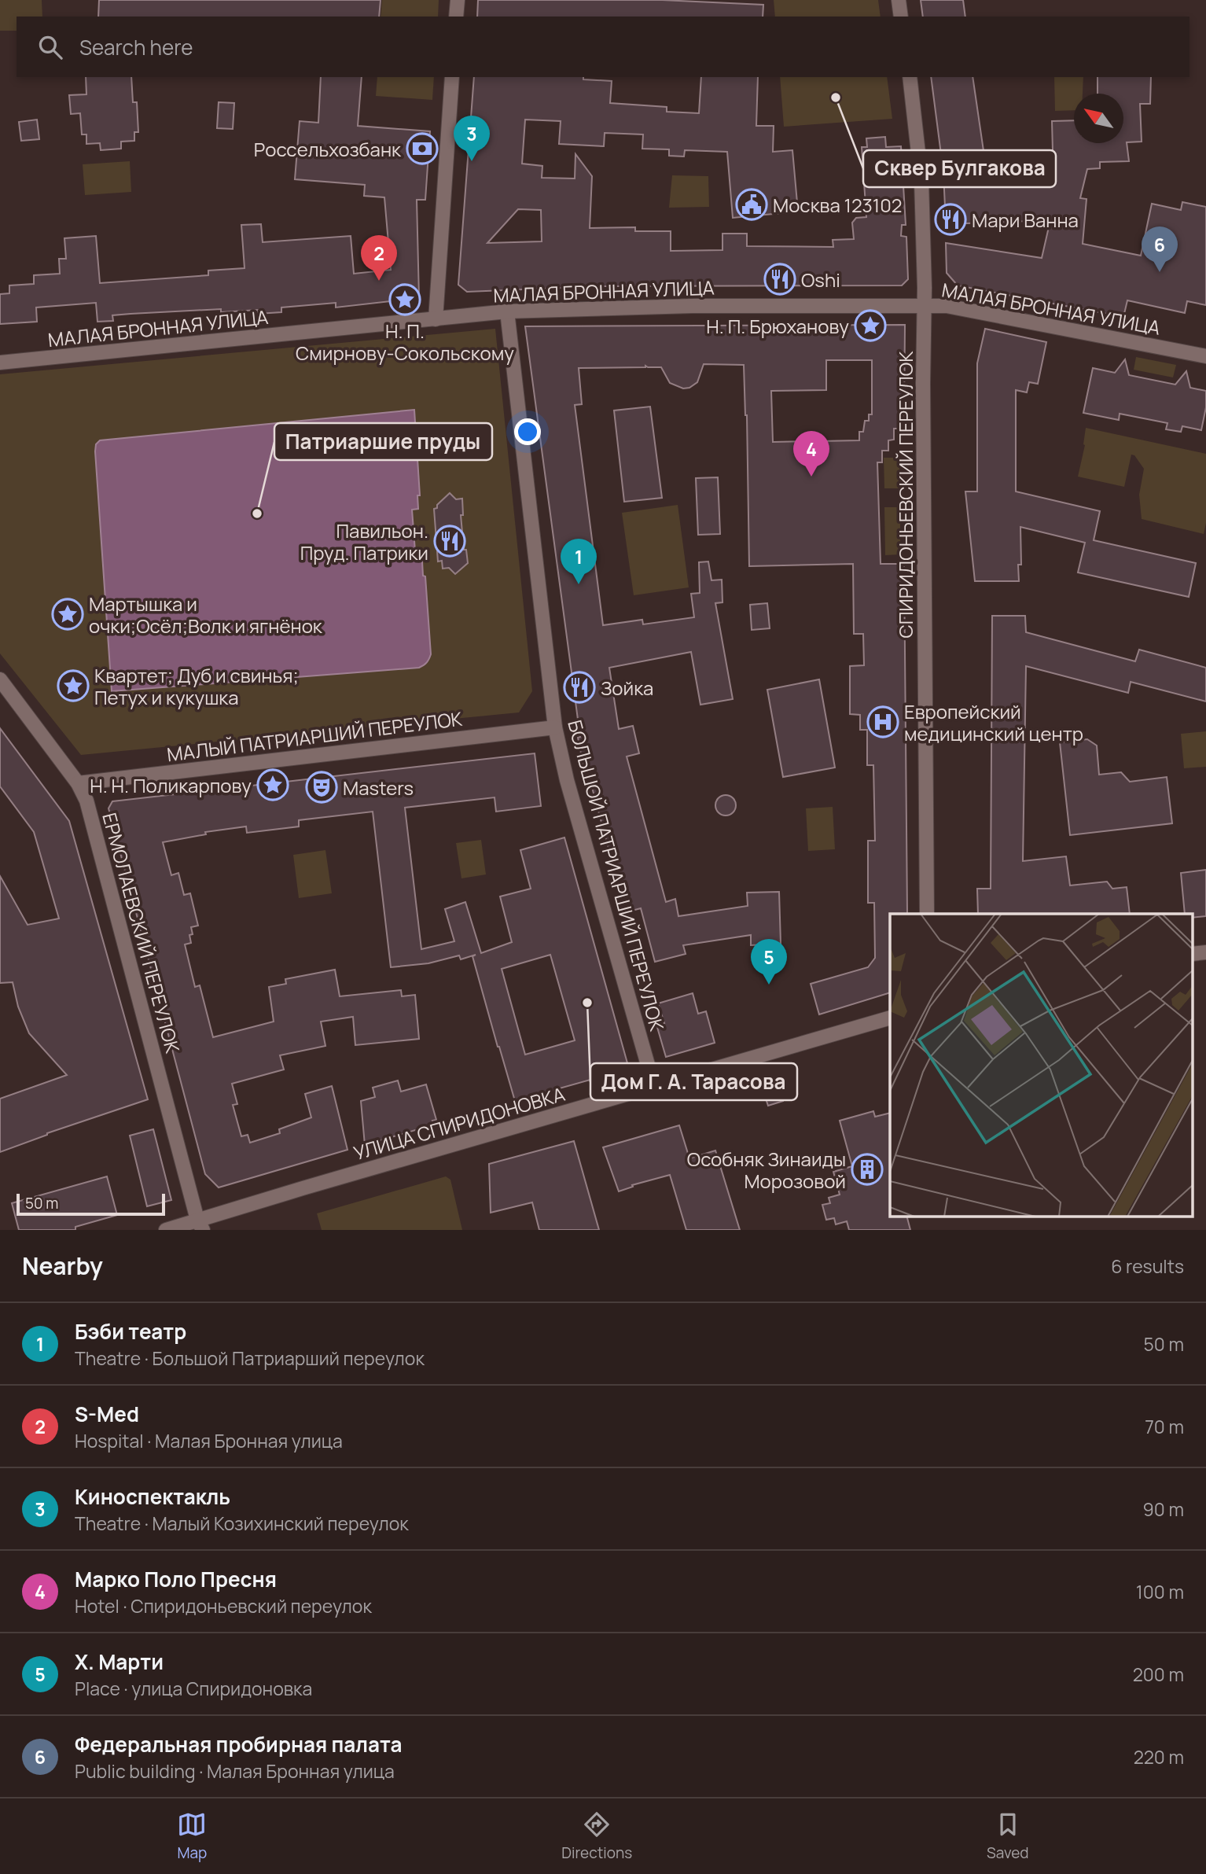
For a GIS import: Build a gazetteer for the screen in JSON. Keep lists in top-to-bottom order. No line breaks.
{"streets":{"street":["МАЛАЯ БРОННАЯ УЛИЦА","СПИРИДОНЬЕВСКИЙ ПЕРЕУЛОК","МАЛЫЙ ПАТРИАРШИЙ ПЕРЕУЛОК","БОЛЬШОЙ ПАТРИАРШИЙ ПЕРЕУЛОК","ЕРМОЛАЕВСКИЙ ПЕРЕУЛОК","УЛИЦА СПИРИДОНОВКА"]},"crossings":[["МАЛАЯ БРОННАЯ УЛИЦА","СПИРИДОНЬЕВСКИЙ ПЕРЕУЛОК"],["МАЛАЯ БРОННАЯ УЛИЦА","БОЛЬШОЙ ПАТРИАРШИЙ ПЕРЕУЛОК"],["МАЛЫЙ ПАТРИАРШИЙ ПЕРЕУЛОК","БОЛЬШОЙ ПАТРИАРШИЙ ПЕРЕУЛОК"],["МАЛЫЙ ПАТРИАРШИЙ ПЕРЕУЛОК","ЕРМОЛАЕВСКИЙ ПЕРЕУЛОК"],["БОЛЬШОЙ ПАТРИАРШИЙ ПЕРЕУЛОК","УЛИЦА СПИРИДОНОВКА"],["ЕРМОЛАЕВСКИЙ ПЕРЕУЛОК","УЛИЦА СПИРИДОНОВКА"]],"places":{"other":["Сквер Булгакова","Патриаршие пруды","Дом Г. А. Тарасова"],"bank":["Россельхозбанк"],"public building":["Москва 123102"],"restaurant":["Мари Ванна","Oshi","Павильон. Пруд. Патрики","Зойка"],"place":["Н. П. Смирнову-Сокольскому","Н. П. Брюханову","Мартышка и очки;Осёл;Волк и ягнёнок","Квартет; Дуб и свинья; Петух и кукушка","Н. Н. Поликарпову"],"hospital":["Европейский медицинский центр"],"theatre":["Masters"],"building":["Особняк Зинаиды Морозовой"]},"scale_bar":"50 m","north":"top left","page":{"search":"Search here","pins":["3","6","2","4","1","5"],"scale":"50 m","heading":["Nearby","6 results"],"list":[{"mark":"1","name":"Бэби театр","note":"Theatre · Большой Патриарший переулок","value":"50 m"},{"mark":"2","name":"S-Med","note":"Hospital · Малая Бронная улица","value":"70 m"},{"mark":"3","name":"Киноспектакль","note":"Theatre · Малый Козихинский переулок","value":"90 m"},{"mark":"4","name":"Марко Поло Пресня","note":"Hotel · Спиридоньевский переулок","value":"100 m"},{"mark":"5","name":"Х. Марти","note":"Place · улица Спиридоновка","value":"200 m"},{"mark":"6","name":"Федеральная пробирная палата","note":"Public building · Малая Бронная улица","value":"220 m"}],"nav":["Map","Directions","Saved"]}}
